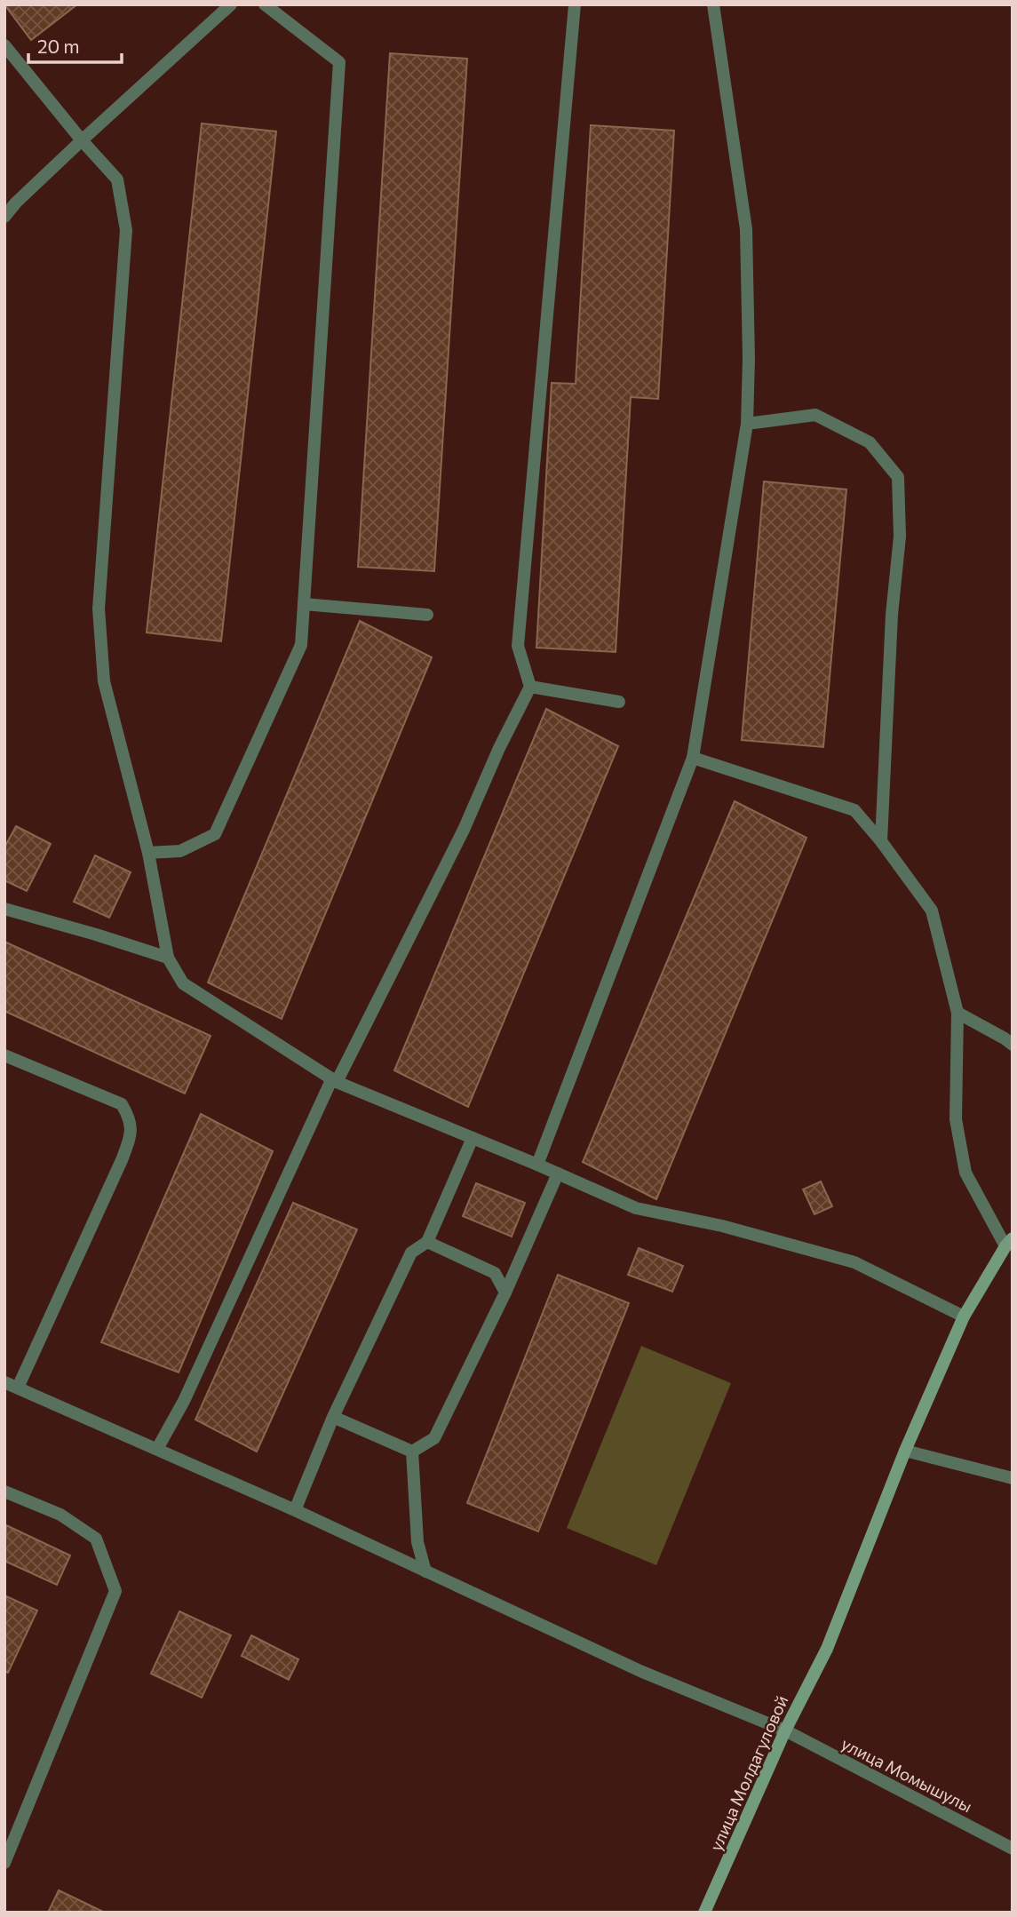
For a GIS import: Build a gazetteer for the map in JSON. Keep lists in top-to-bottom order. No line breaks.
{"streets":{"street":["улица Молдагуловой","улица Момышулы"]},"crossings":[["улица Молдагуловой","улица Момышулы"]],"scale_bar":"20 m"}
